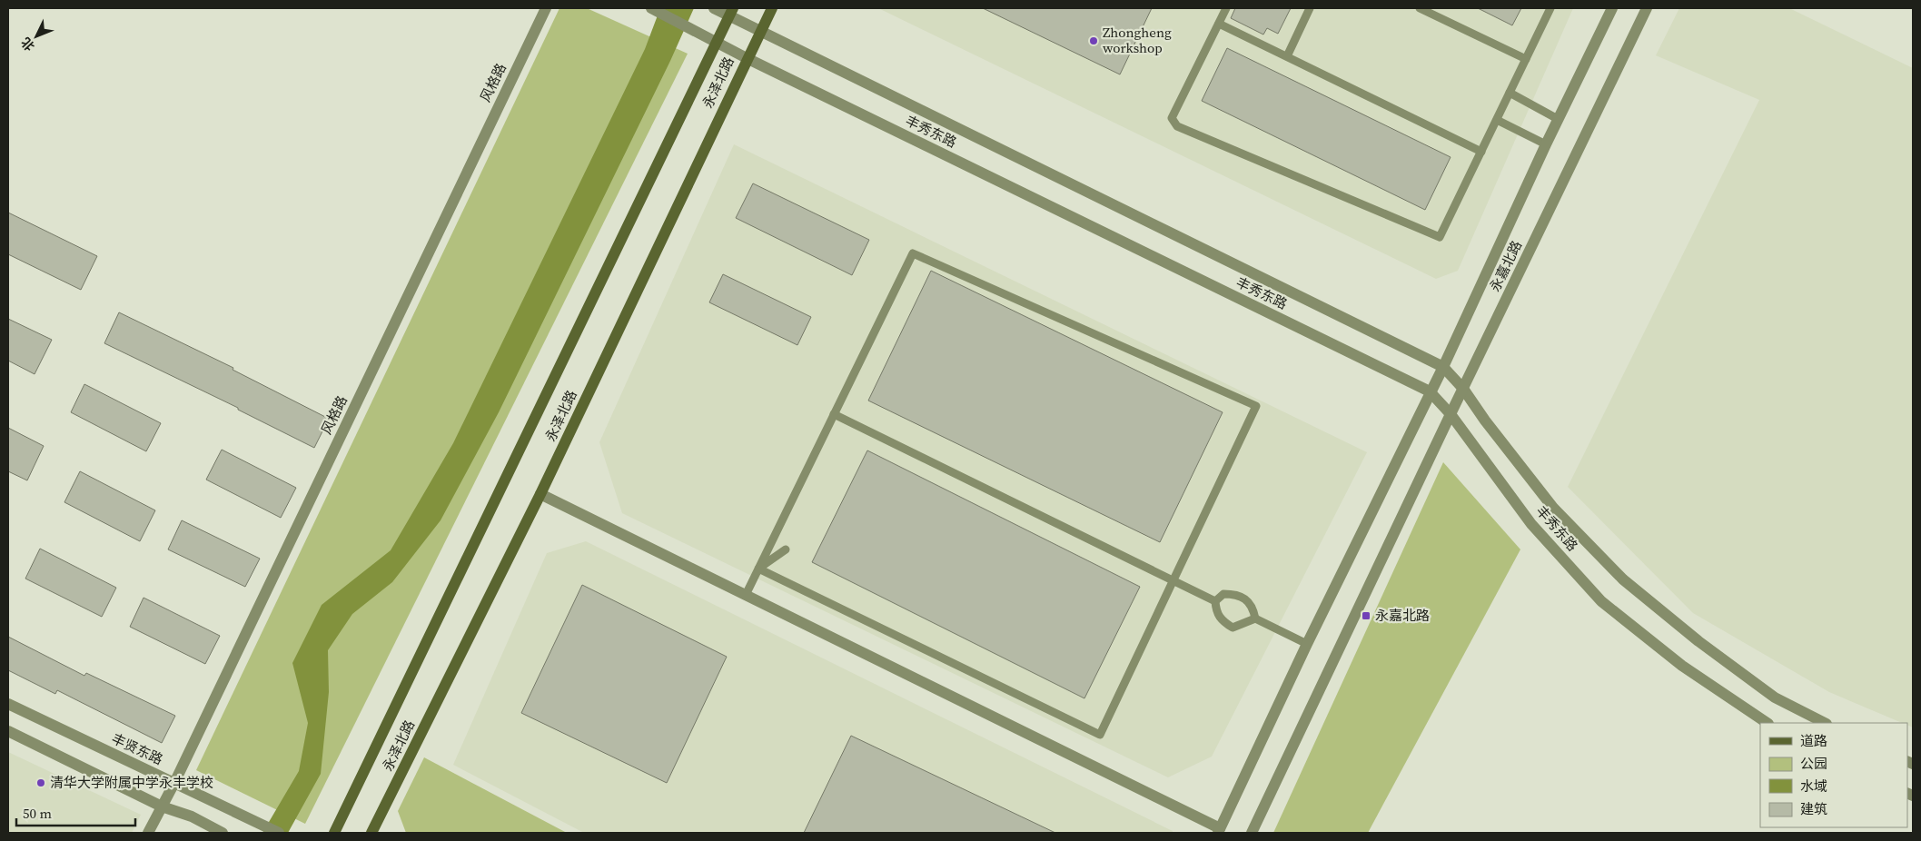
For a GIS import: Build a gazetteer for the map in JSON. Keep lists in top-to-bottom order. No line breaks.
{"streets":{"main road":["永泽北路"],"street":["风格路","丰秀东路","永嘉北路","丰贤东路"]},"crossings":[["风格路","丰贤东路"],["永泽北路","丰秀东路"],["丰秀东路","永嘉北路"]],"places":{"other":["Zhongheng workshop","清华大学附属中学永丰学校"],"transit":["永嘉北路"]},"legend":["道路","公园","水域","建筑"],"scale_bar":"50 m","north":"bottom left"}
